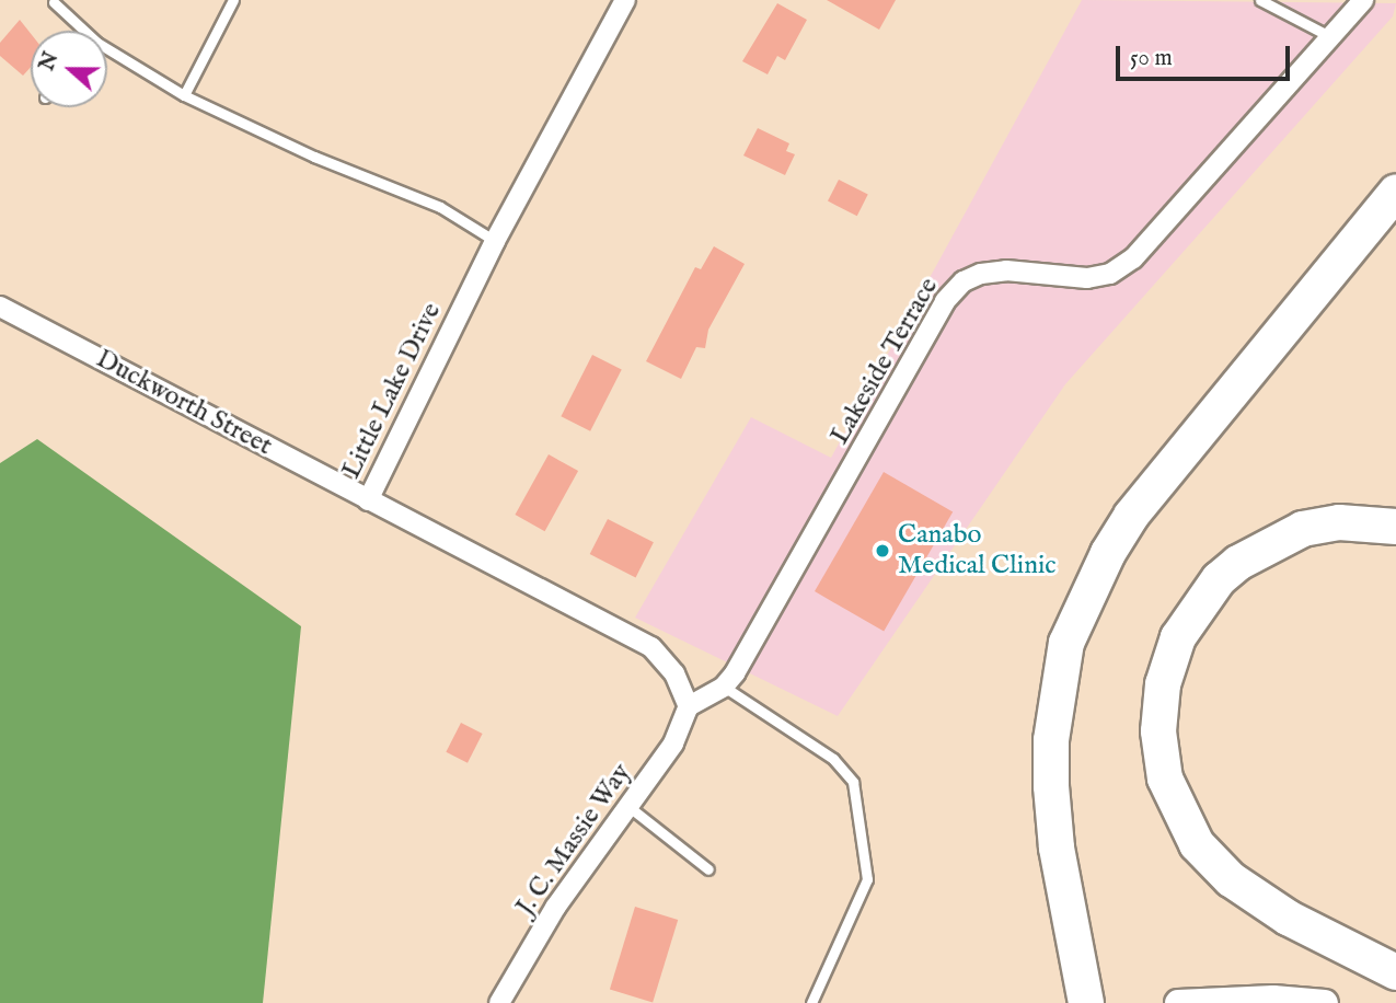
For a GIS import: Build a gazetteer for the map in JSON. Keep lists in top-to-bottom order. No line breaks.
{"streets":{"street":["Lakeside Terrace","Little Lake Drive","Duckworth Street","J. C. Massie Way"]},"crossings":[["Lakeside Terrace","Little Lake Drive"],["Lakeside Terrace","J. C. Massie Way"],["Little Lake Drive","Duckworth Street"],["Little Lake Drive","J. C. Massie Way"]],"places":["Canabo Medical Clinic"],"scale_bar":"50 m","north":"left"}
